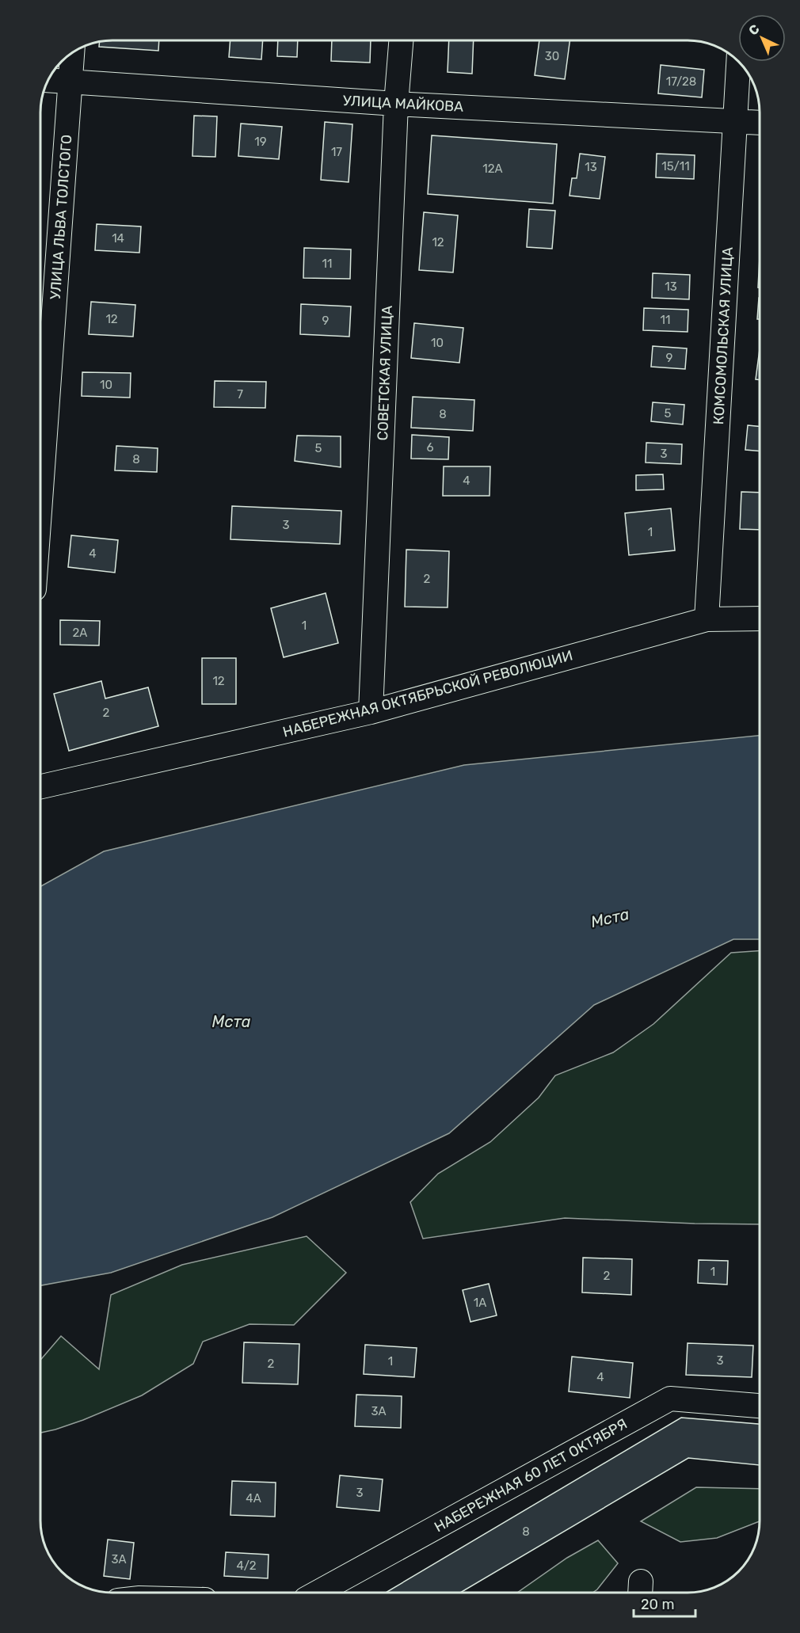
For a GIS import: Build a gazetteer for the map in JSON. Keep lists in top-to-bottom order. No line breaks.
{"streets":{"street":["УЛИЦА МАЙКОВА","УЛИЦА ЛЬВА ТОЛСТОГО","КОМСОМОЛЬСКАЯ УЛИЦА","СОВЕТСКАЯ УЛИЦА","НАБЕРЕЖНАЯ ОКТЯБРЬСКОЙ РЕВОЛЮЦИИ","НАБЕРЕЖНАЯ 60 ЛЕТ ОКТЯБРЯ"]},"crossings":[["УЛИЦА МАЙКОВА","УЛИЦА ЛЬВА ТОЛСТОГО"],["УЛИЦА МАЙКОВА","КОМСОМОЛЬСКАЯ УЛИЦА"],["УЛИЦА МАЙКОВА","СОВЕТСКАЯ УЛИЦА"],["КОМСОМОЛЬСКАЯ УЛИЦА","НАБЕРЕЖНАЯ ОКТЯБРЬСКОЙ РЕВОЛЮЦИИ"],["СОВЕТСКАЯ УЛИЦА","НАБЕРЕЖНАЯ ОКТЯБРЬСКОЙ РЕВОЛЮЦИИ"]],"water":["Мста"],"house_numbers":["30","17/28","19","17","15/11","13","12А","14","12","11","13","12","11","9","10","9","10","7","5","8","6","5","3","8","4","3","1","4","2","1","2А","12","2","1","2","1А","3","1","2","4","3А","3","4А","8","3А","4/2"],"scale_bar":"20 m","north":"top left"}
